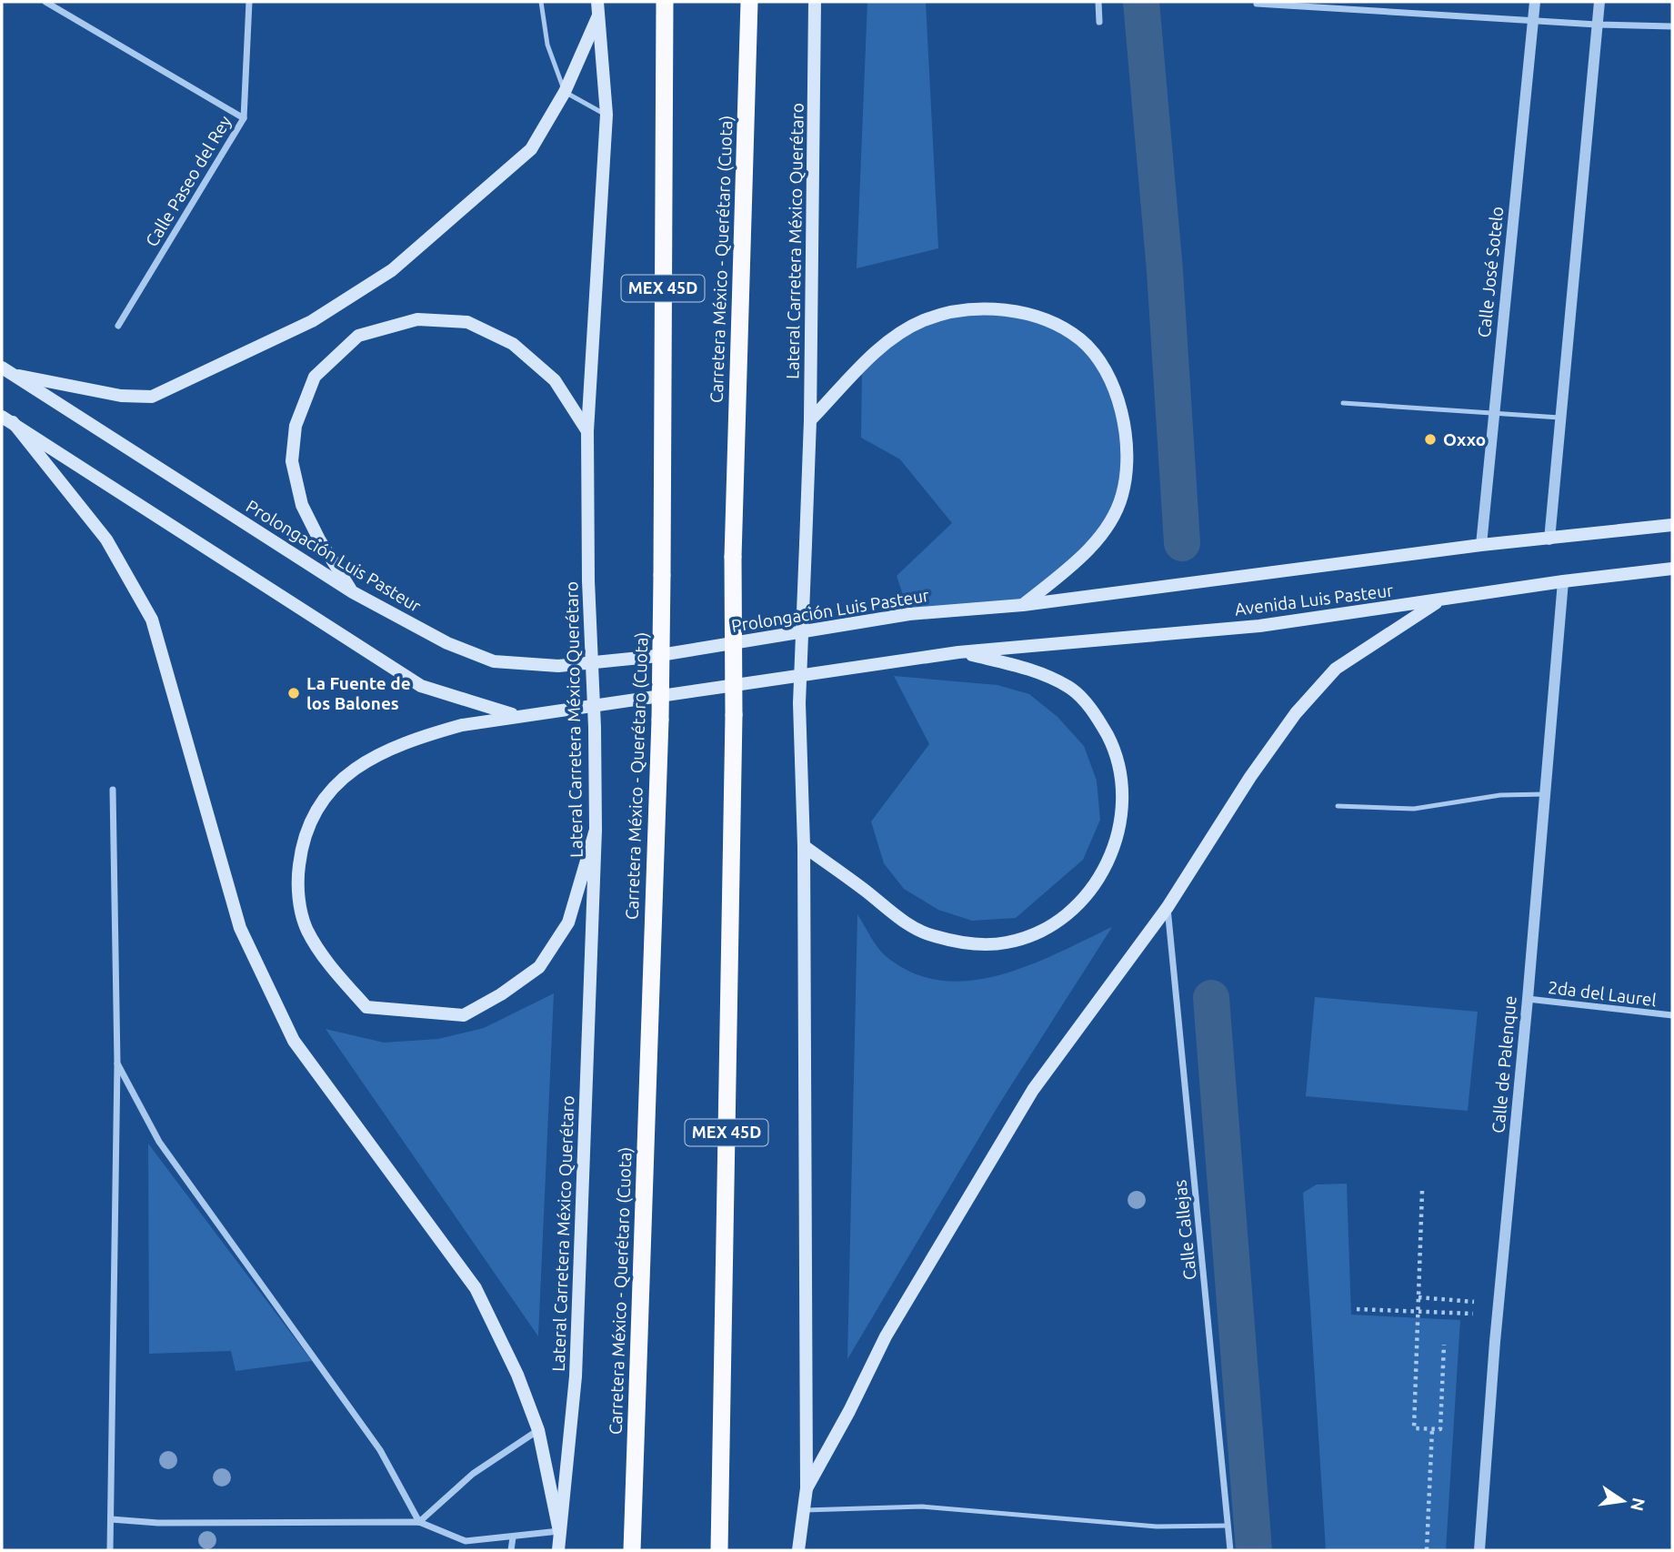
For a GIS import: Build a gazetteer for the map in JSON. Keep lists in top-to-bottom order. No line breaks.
{"streets":{"highway":["Carretera México - Querétaro (Cuota)","MEX 45D"],"main road":["Lateral Carretera México Querétaro","Prolongación Luis Pasteur","Avenida Luis Pasteur"],"street":["Calle Paseo del Rey","Calle José Sotelo","2da del Laurel","Calle de Palenque","Calle Callejas"]},"crossings":[["Calle José Sotelo","Avenida Luis Pasteur"],["Prolongación Luis Pasteur","Avenida Luis Pasteur"],["Avenida Luis Pasteur","Calle de Palenque"],["2da del Laurel","Calle de Palenque"]],"places":["Oxxo","La Fuente de los Balones"],"north":"right"}
